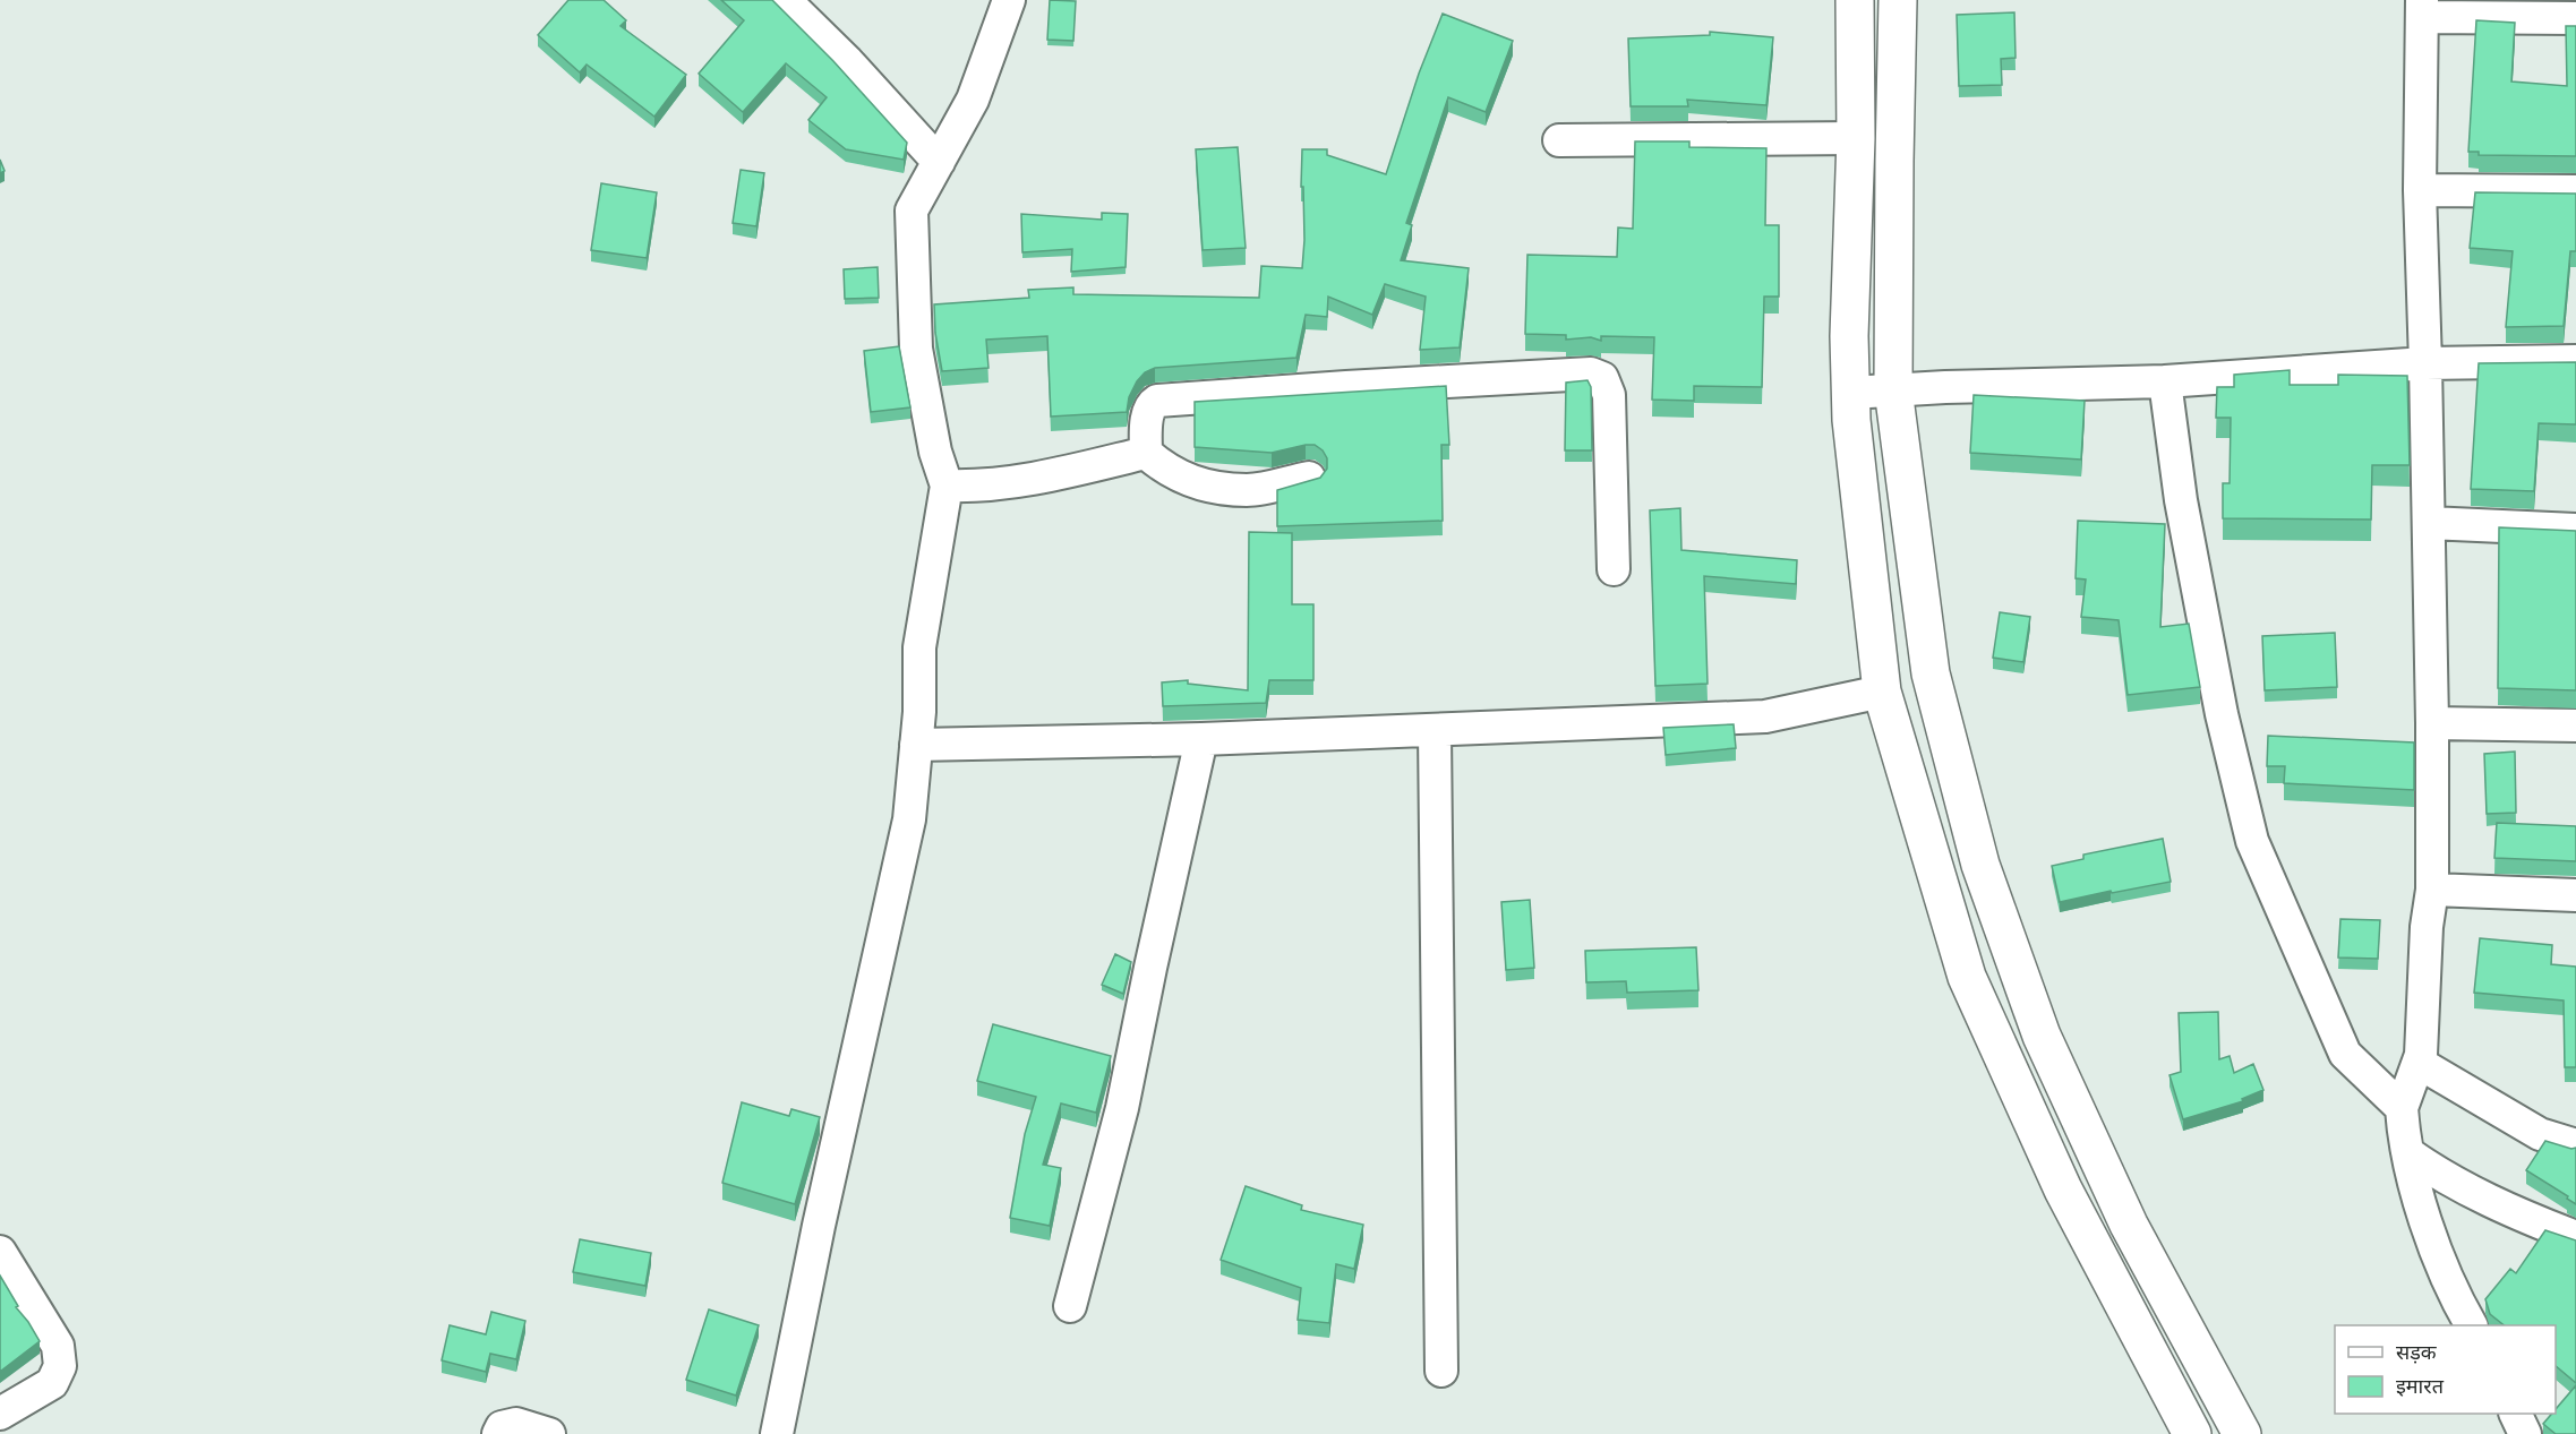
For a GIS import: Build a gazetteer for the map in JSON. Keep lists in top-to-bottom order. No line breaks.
{"legend":["सड़क","इमारत"]}
